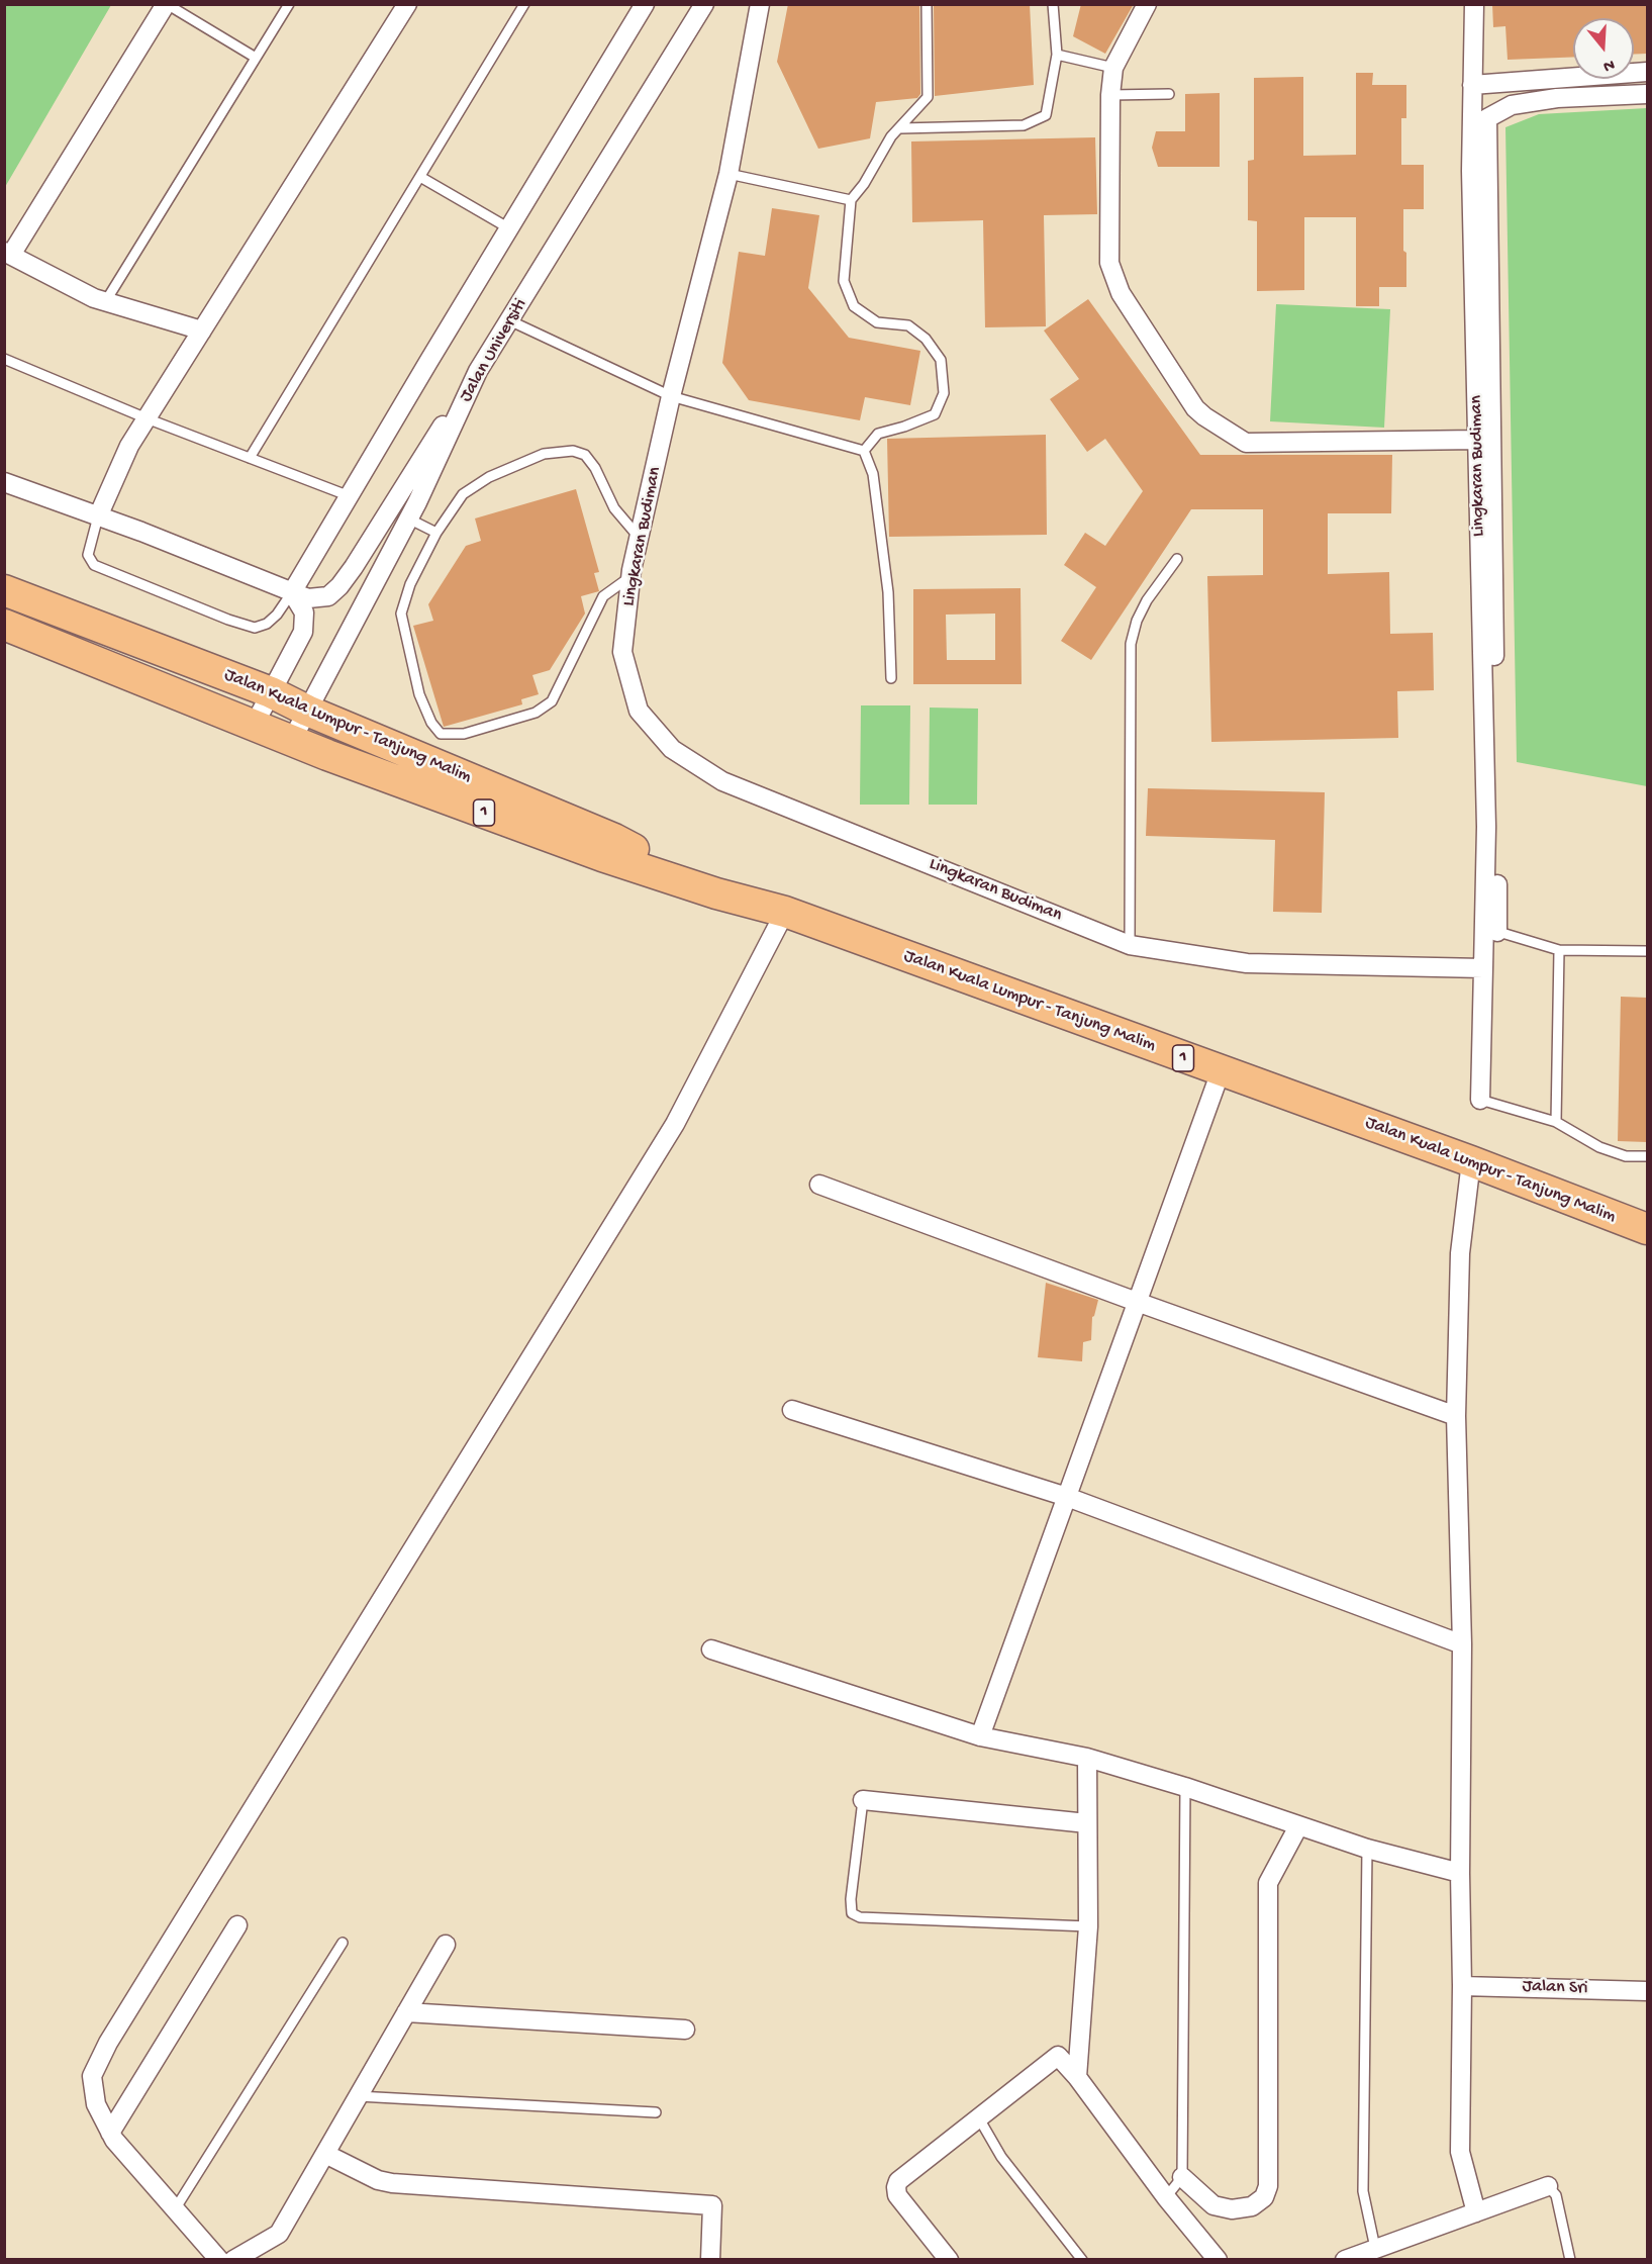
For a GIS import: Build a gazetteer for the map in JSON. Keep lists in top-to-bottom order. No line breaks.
{"streets":{"main road":["Jalan Kuala Lumpur - Tanjung Malim","1"],"street":["Jalan Universiti","Lingkaran Budiman","Jalan Sri"]},"crossings":[["Jalan Universiti","Jalan Kuala Lumpur - Tanjung Malim"]],"north":"bottom"}
